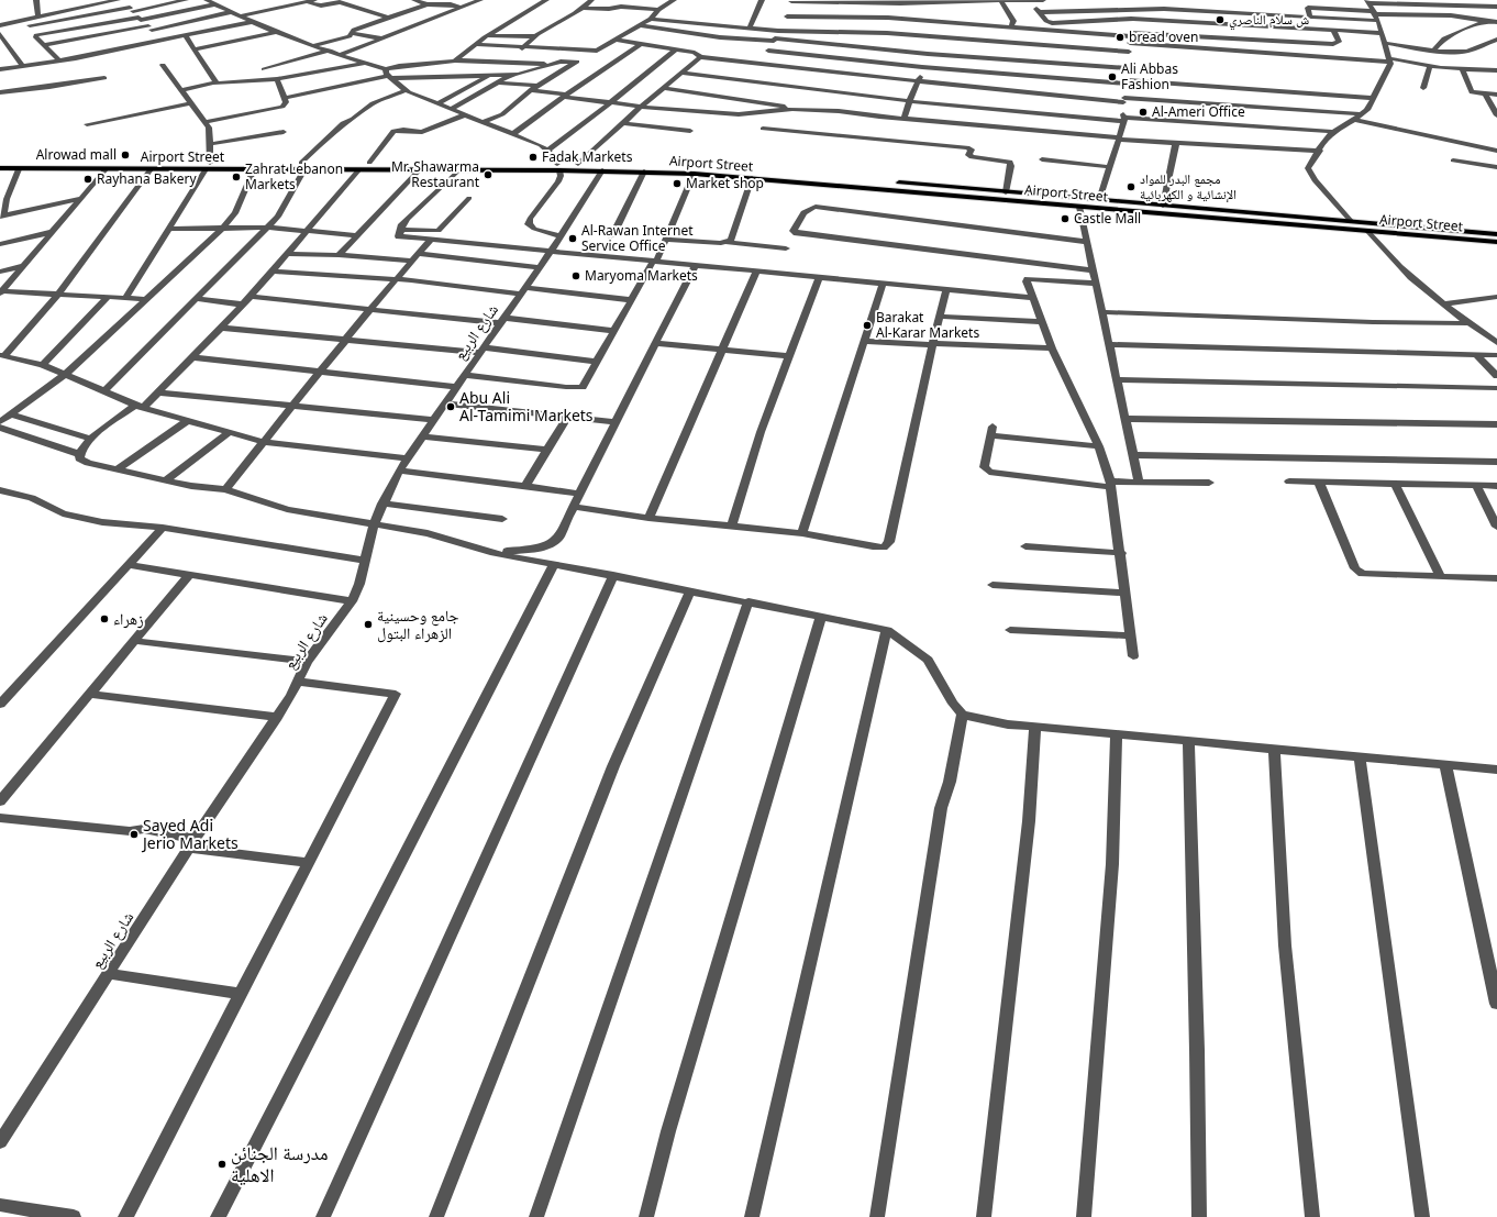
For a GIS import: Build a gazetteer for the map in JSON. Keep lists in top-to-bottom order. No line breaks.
{"streets":{"main road":["Airport Street"],"street":["شارع الربيع"]},"crossings":[["Airport Street","شارع الربيع"]],"places":["ش سلام الناصري","bread oven","Ali Abbas Fashion","Al-Ameri Office","Alrowad mall","Fadak Markets","Mr. Shawarma Restaurant","Zahrat Lebanon Markets","Rayhana Bakery","Market shop","مجمع البدر للمواد الإنشائية و الكهربائية","Castle Mall","Al-Rawan Internet Service Office","Maryoma Markets","Barakat Al-Karar Markets","Abu Ali Al-Tamimi Markets","زهراء","جامع وحسينية الزهراء البتول","Sayed Adi Jerio Markets","مدرسة الجنائن الاهلية"]}
